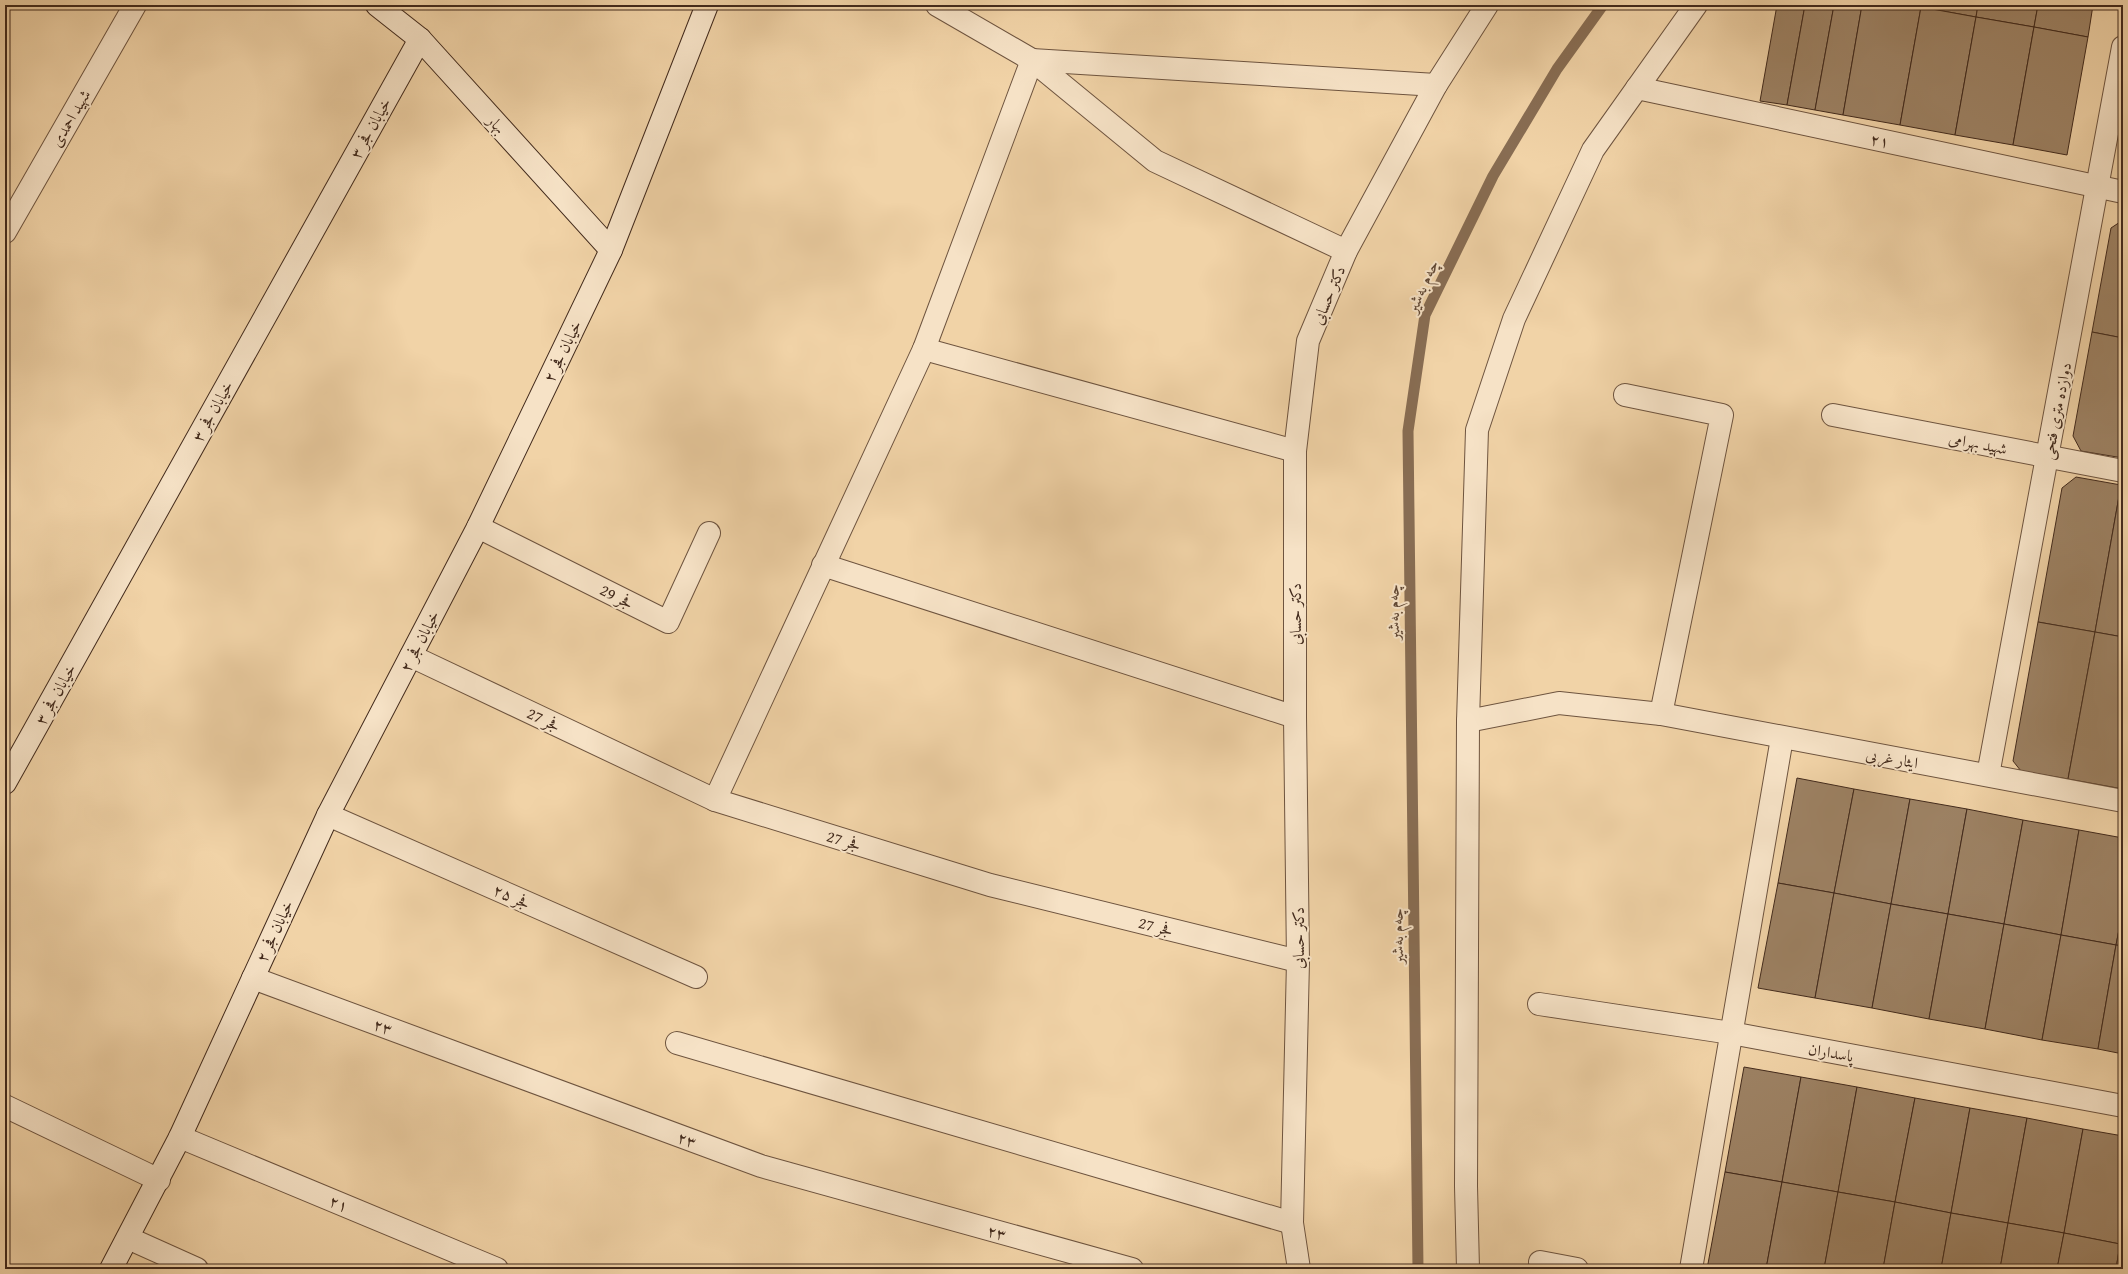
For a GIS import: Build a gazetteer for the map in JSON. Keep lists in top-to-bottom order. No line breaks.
{"streets":{"street":["شهید احمدی","بهار","خیابان فجر ۳","۲۱","دکتر حسابی","خیابان فجر ۲","دوازده متری فتحی","شهید بهرامی","فجر 29","فجر 27","ایثار غربی","فجر ۲۵","۲۳","پاسداران"]},"crossings":[["بهار","خیابان فجر ۳"],["بهار","خیابان فجر ۲"],["۲۱","خیابان فجر ۲"],["۲۱","دوازده متری فتحی"],["دکتر حسابی","فجر 27"],["خیابان فجر ۲","فجر 29"],["خیابان فجر ۲","فجر 27"],["خیابان فجر ۲","فجر ۲۵"],["خیابان فجر ۲","۲۳"],["دوازده متری فتحی","شهید بهرامی"],["دوازده متری فتحی","ایثار غربی"]],"water":["چەم بەشیر"]}
